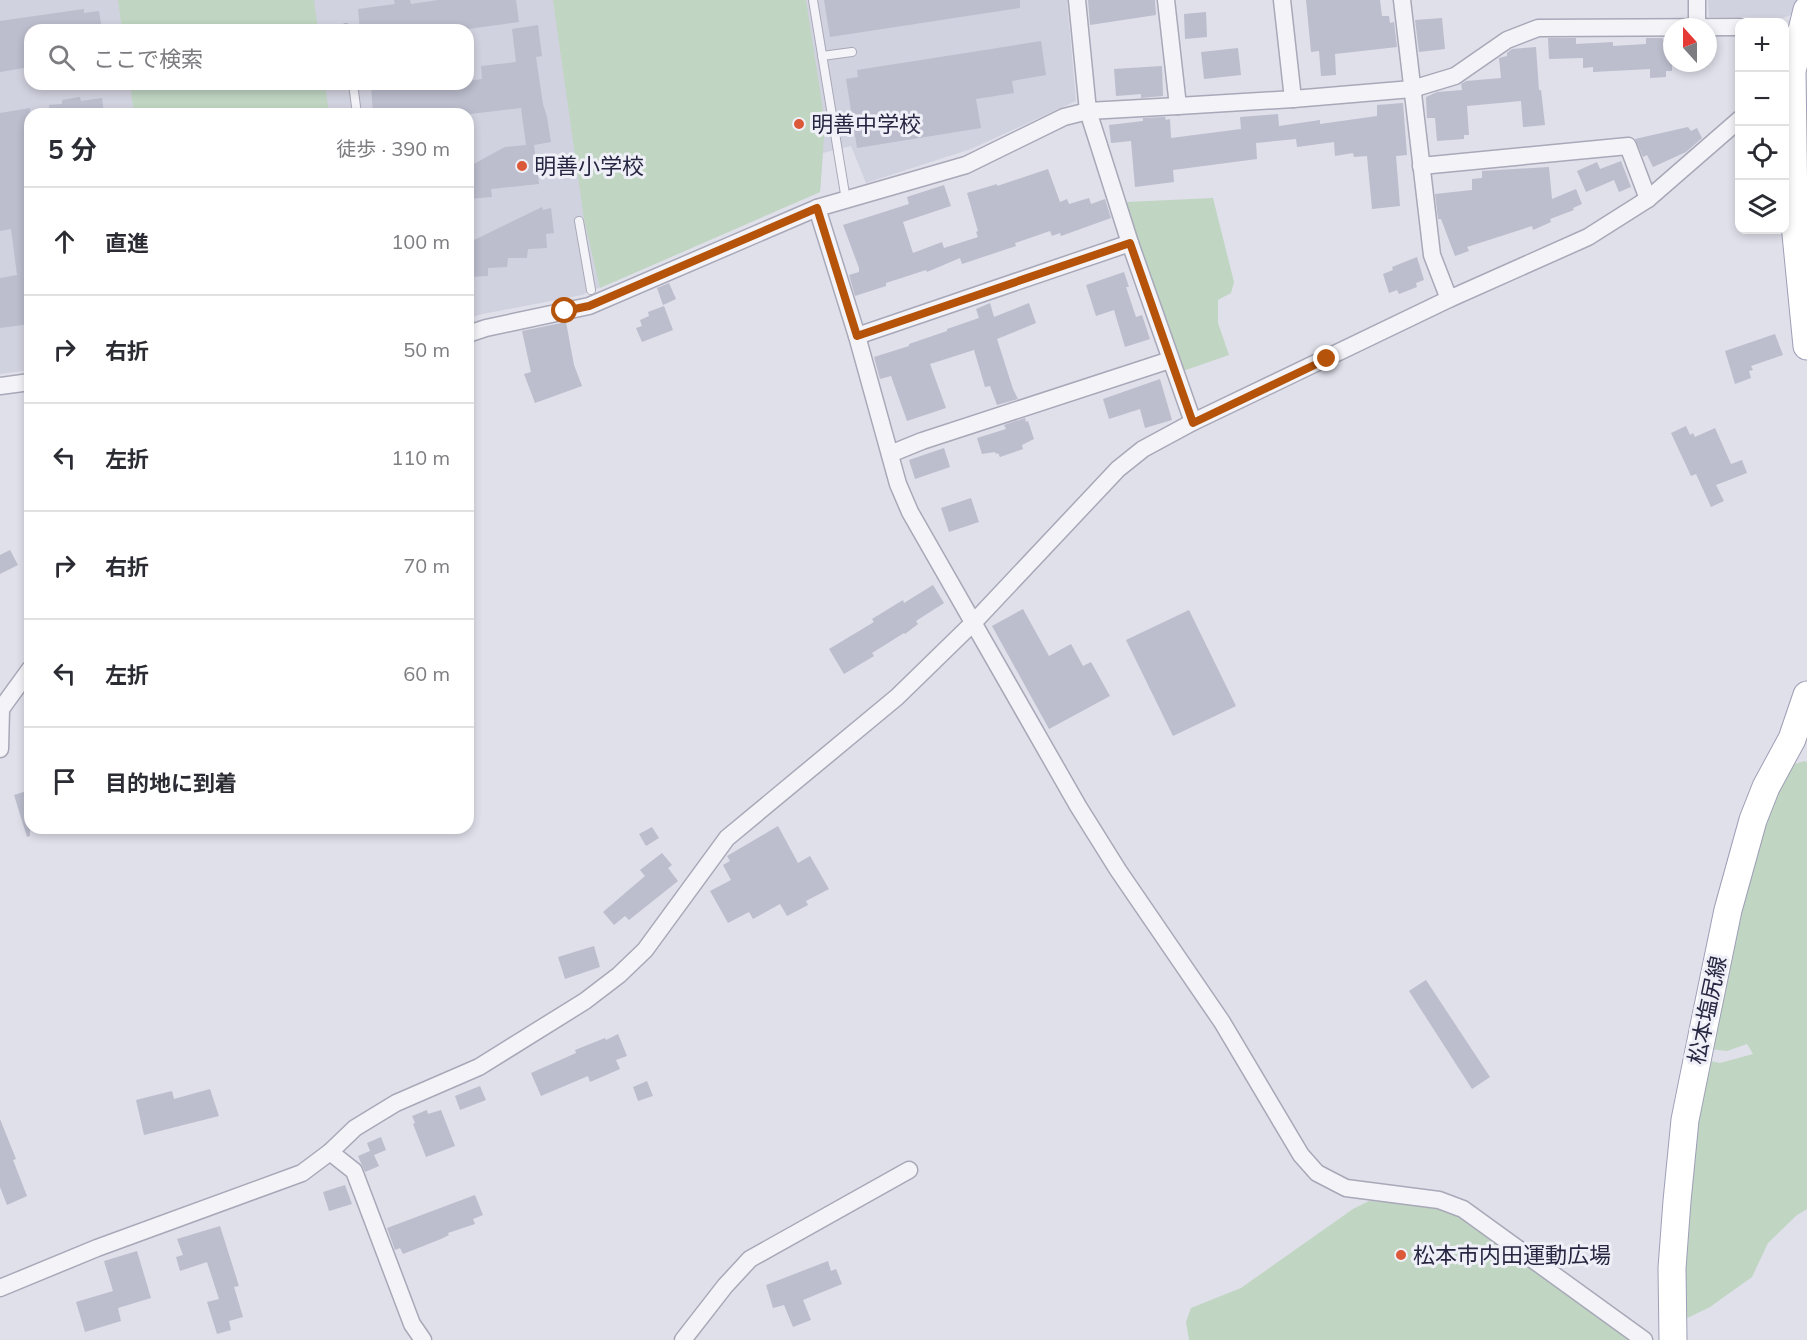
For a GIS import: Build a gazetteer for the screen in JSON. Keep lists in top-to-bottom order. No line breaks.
{"streets":{"main road":["松本塩尻線"]},"places":["明善中学校","明善小学校","松本市内田運動広場"],"north":"top","page":{"map_buttons":["+","−"],"search":"ここで検索","heading":["5 分","徒歩 · 390 m"],"list":[["直進","100 m"],["右折","50 m"],["左折","110 m"],["右折","70 m"],["左折","60 m"],"目的地に到着"]}}
